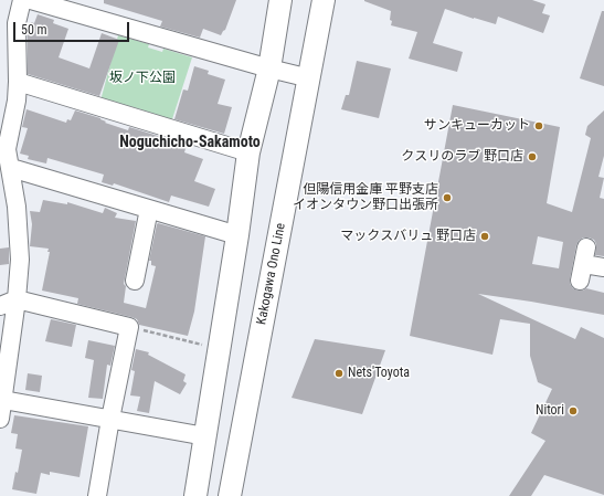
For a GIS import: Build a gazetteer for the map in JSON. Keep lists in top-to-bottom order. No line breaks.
{"streets":{"main road":["Kakogawa Ono Line"]},"districts":["Noguchicho-Sakamoto"],"parks":["坂ノ下公園"],"places":["サンキューカット","クスリのラブ 野口店","但陽信用金庫 平野支店 イオンタウン野口出張所","マックスバリュ 野口店","Nets'Toyota","Nitori"],"scale_bar":"50 m"}
